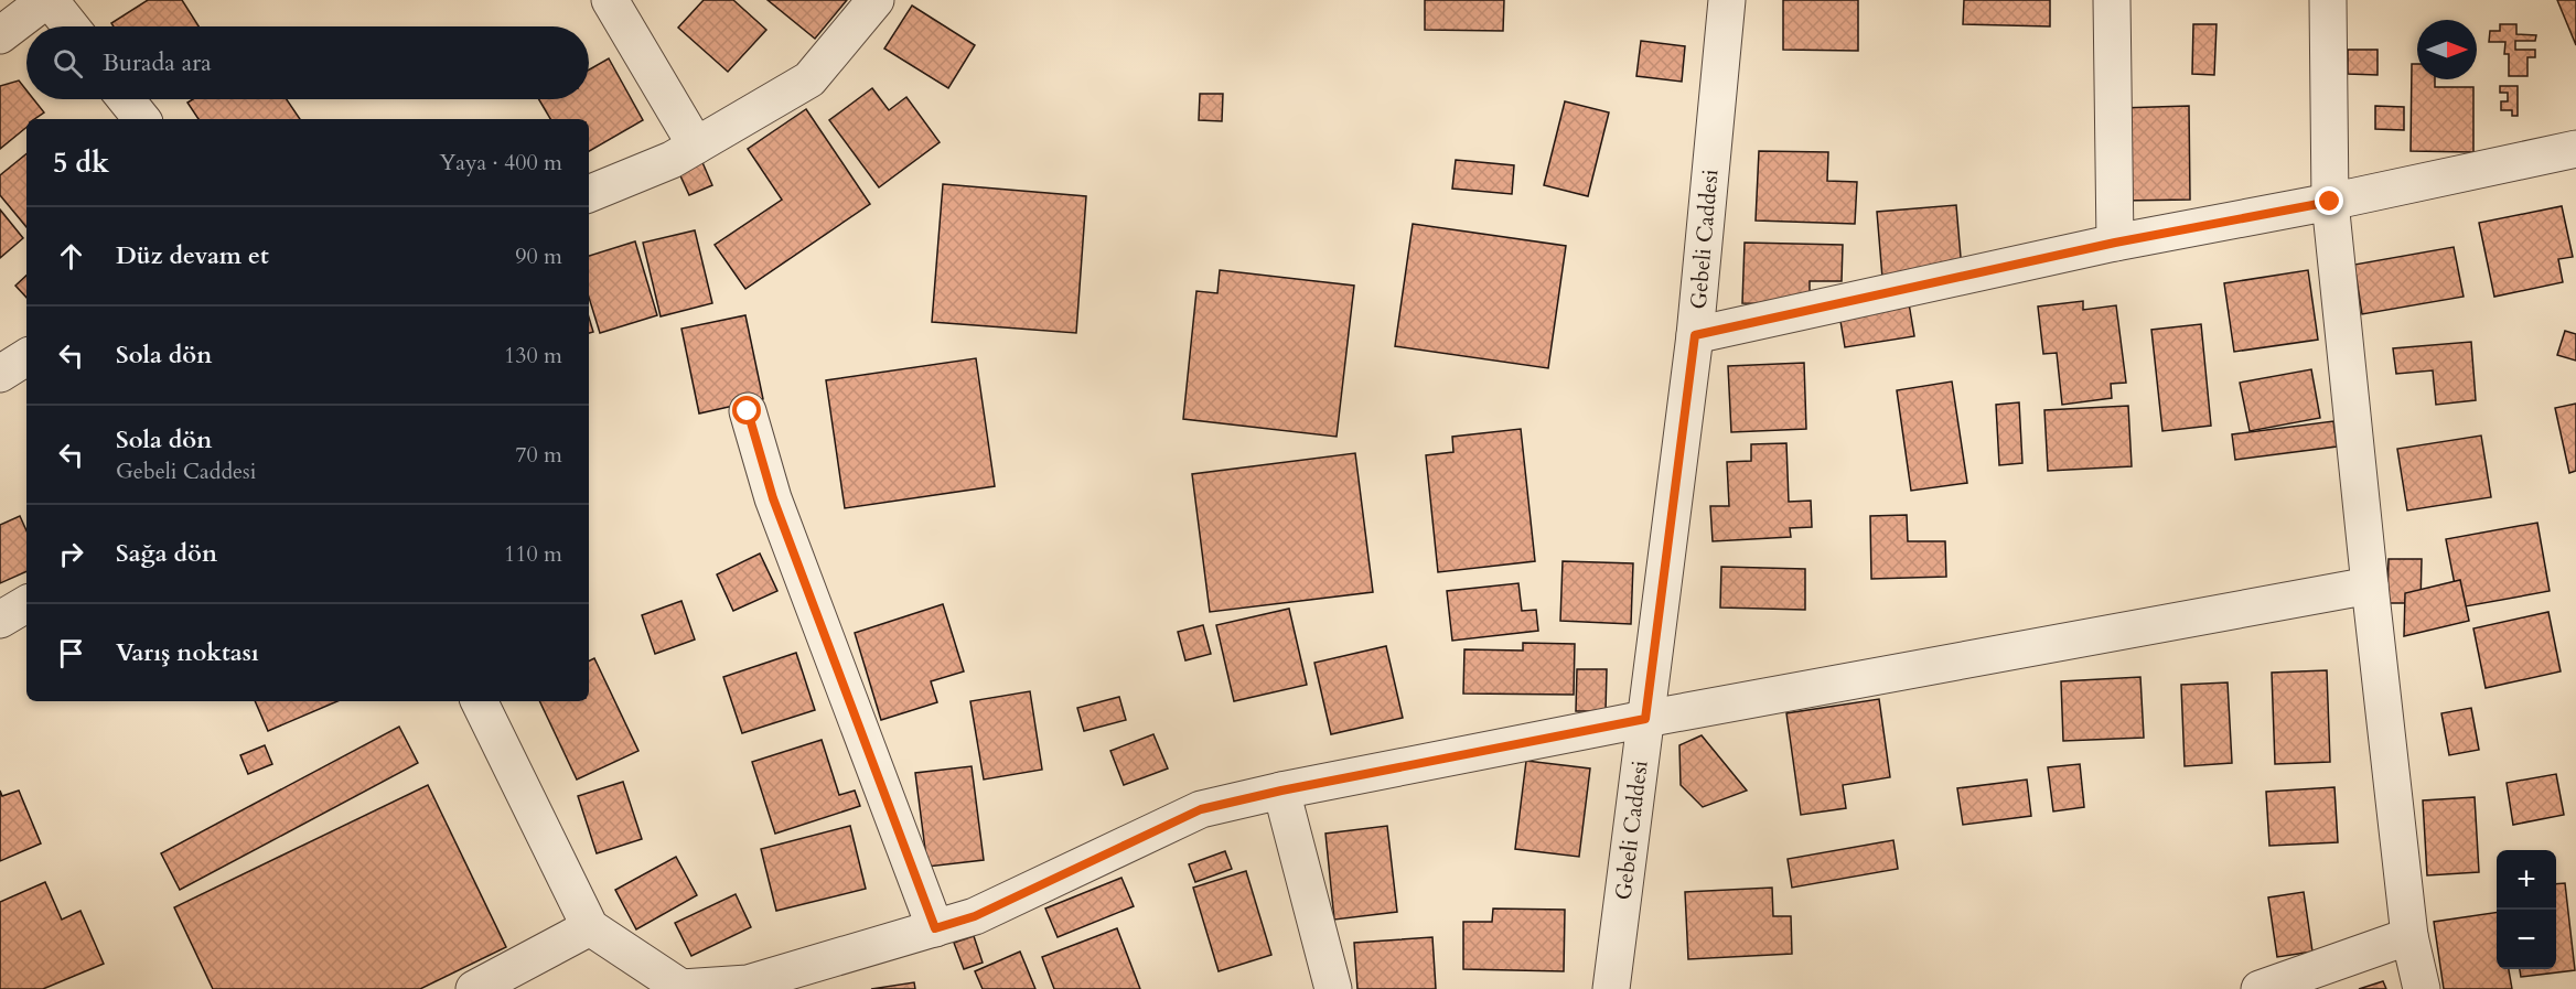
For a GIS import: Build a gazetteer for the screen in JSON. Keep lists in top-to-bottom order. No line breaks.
{"streets":{"street":["Gebeli Caddesi"]},"north":"right","page":{"search":"Burada ara","heading":["5 dk","Yaya · 400 m"],"list":[["Düz devam et","90 m"],["Sola dön","130 m"],["Sola dön","Gebeli Caddesi","70 m"],["Sağa dön","110 m"],"Varış noktası"],"map_buttons":["+","−"]}}
